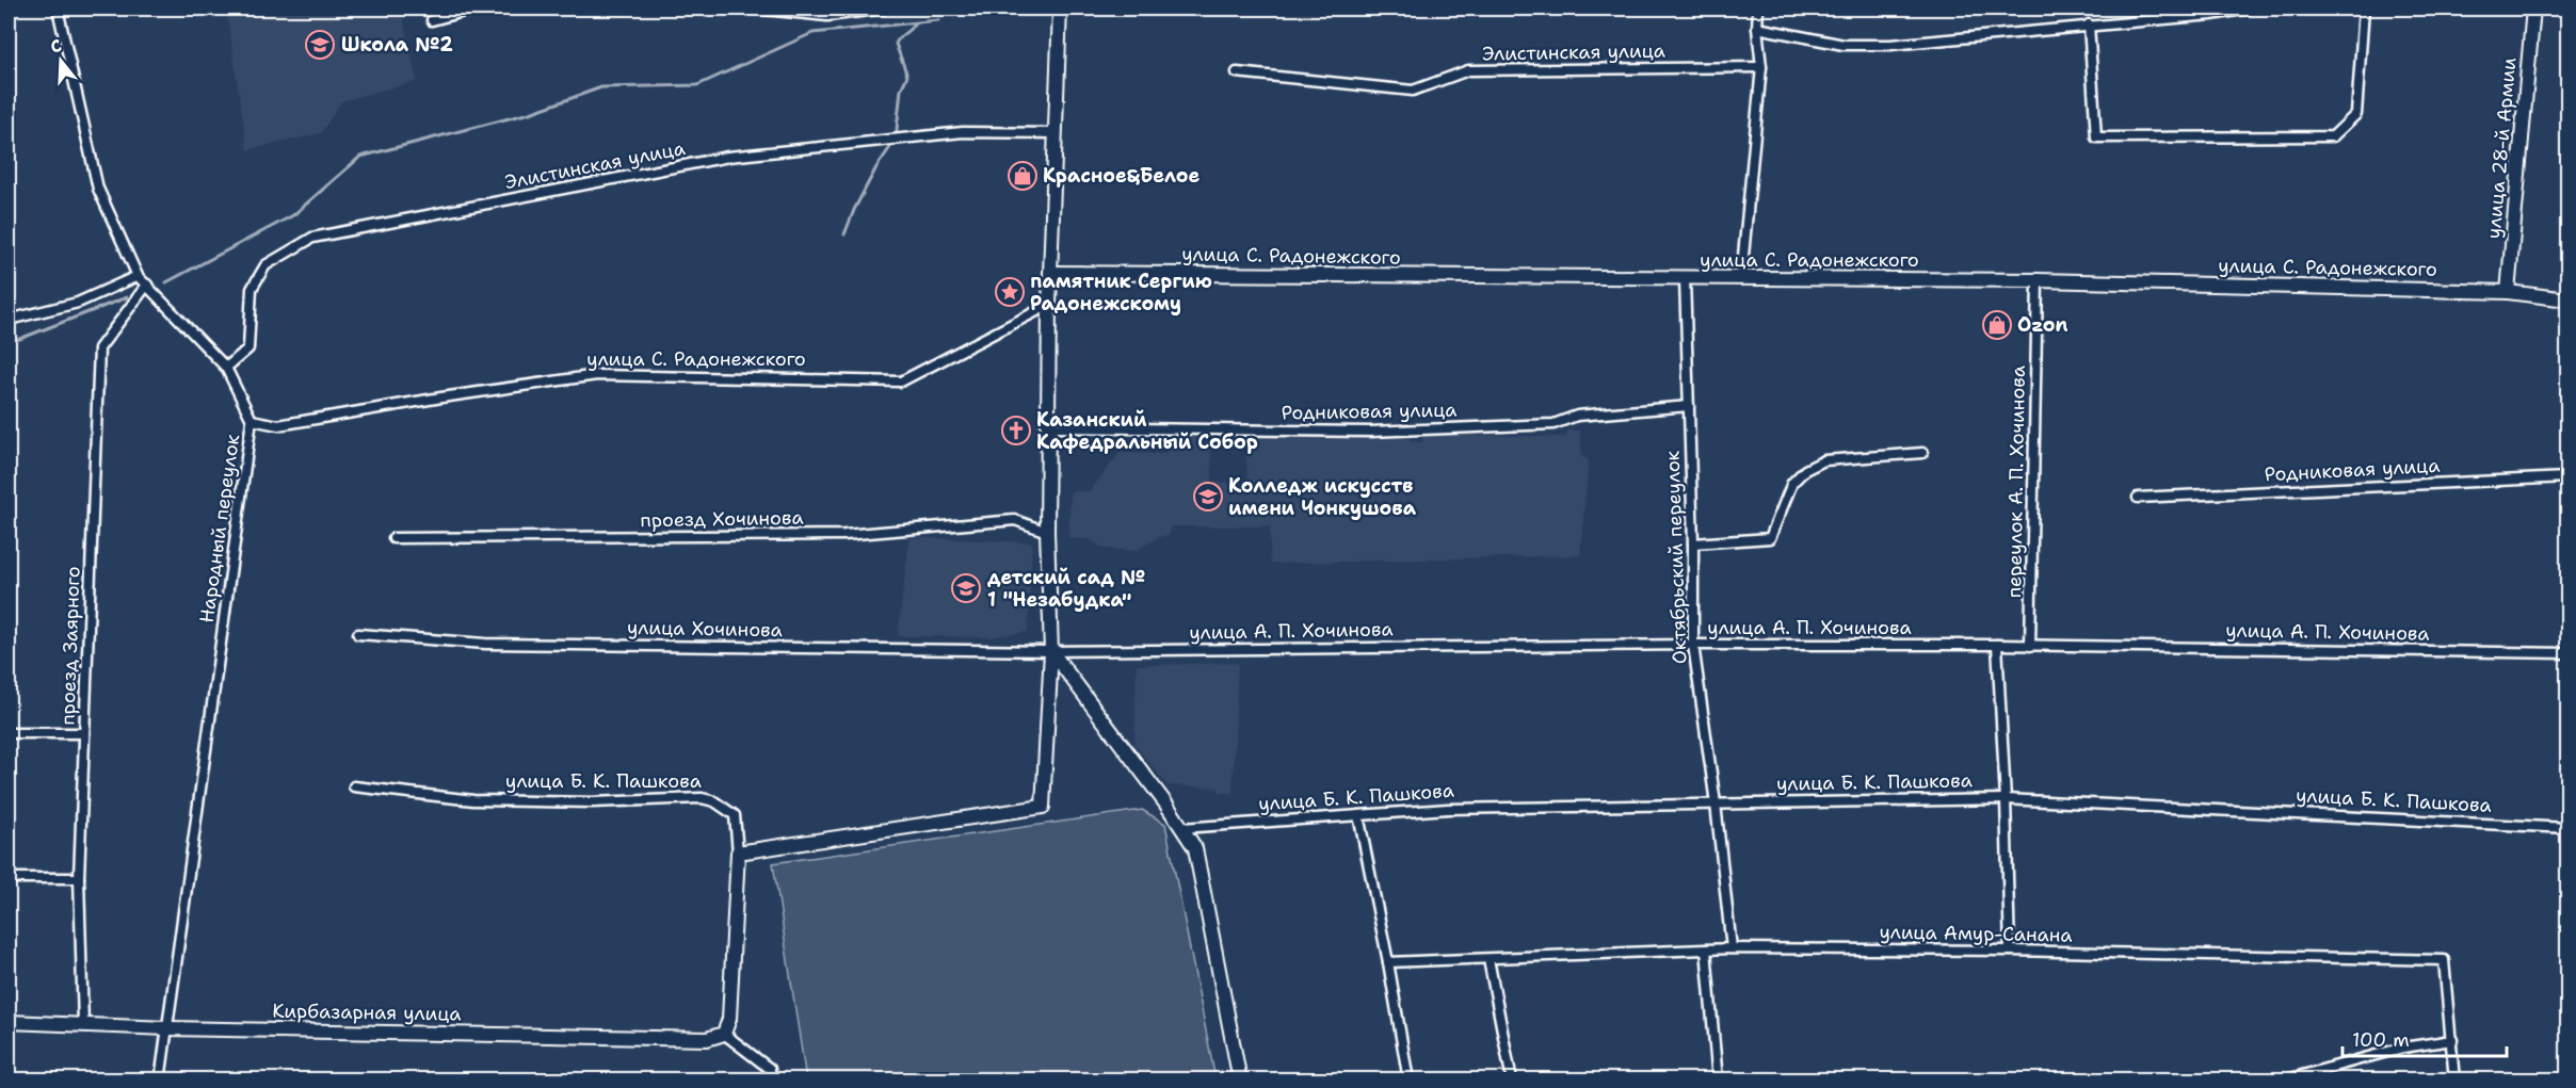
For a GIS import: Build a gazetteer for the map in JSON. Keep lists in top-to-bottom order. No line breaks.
{"streets":{"street":["Элистинская улица","улица 28-й Армии","улица С. Радонежского","Родниковая улица","переулок А. П. Хочинова","проезд Хочинова","Народный переулок","Октябрьский переулок","улица А. П. Хочинова","улица Хочинова","проезд Заярного","улица Б. К. Пашкова","улица Амур-Санана","Кирбазарная улица"]},"crossings":[["Элистинская улица","Народный переулок"],["улица 28-й Армии","улица С. Радонежского"],["улица С. Радонежского","переулок А. П. Хочинова"],["улица С. Радонежского","Народный переулок"],["улица С. Радонежского","Октябрьский переулок"],["Родниковая улица","Октябрьский переулок"],["переулок А. П. Хочинова","улица А. П. Хочинова"],["Народный переулок","проезд Заярного"],["Народный переулок","Кирбазарная улица"],["Октябрьский переулок","улица А. П. Хочинова"],["Октябрьский переулок","улица Б. К. Пашкова"],["Октябрьский переулок","улица Амур-Санана"],["улица А. П. Хочинова","улица Хочинова"],["проезд Заярного","Кирбазарная улица"]],"places":{"school or university":["Школа №2","Колледж искусств имени Чонкушова","детский сад № 1 \"Незабудка\""],"shop":["Красное&Белое","Ozon"],"place":["памятник Сергию Радонежскому"],"church":["Казанский Кафедральный Собор"]},"scale_bar":"100 m","north":"top"}
